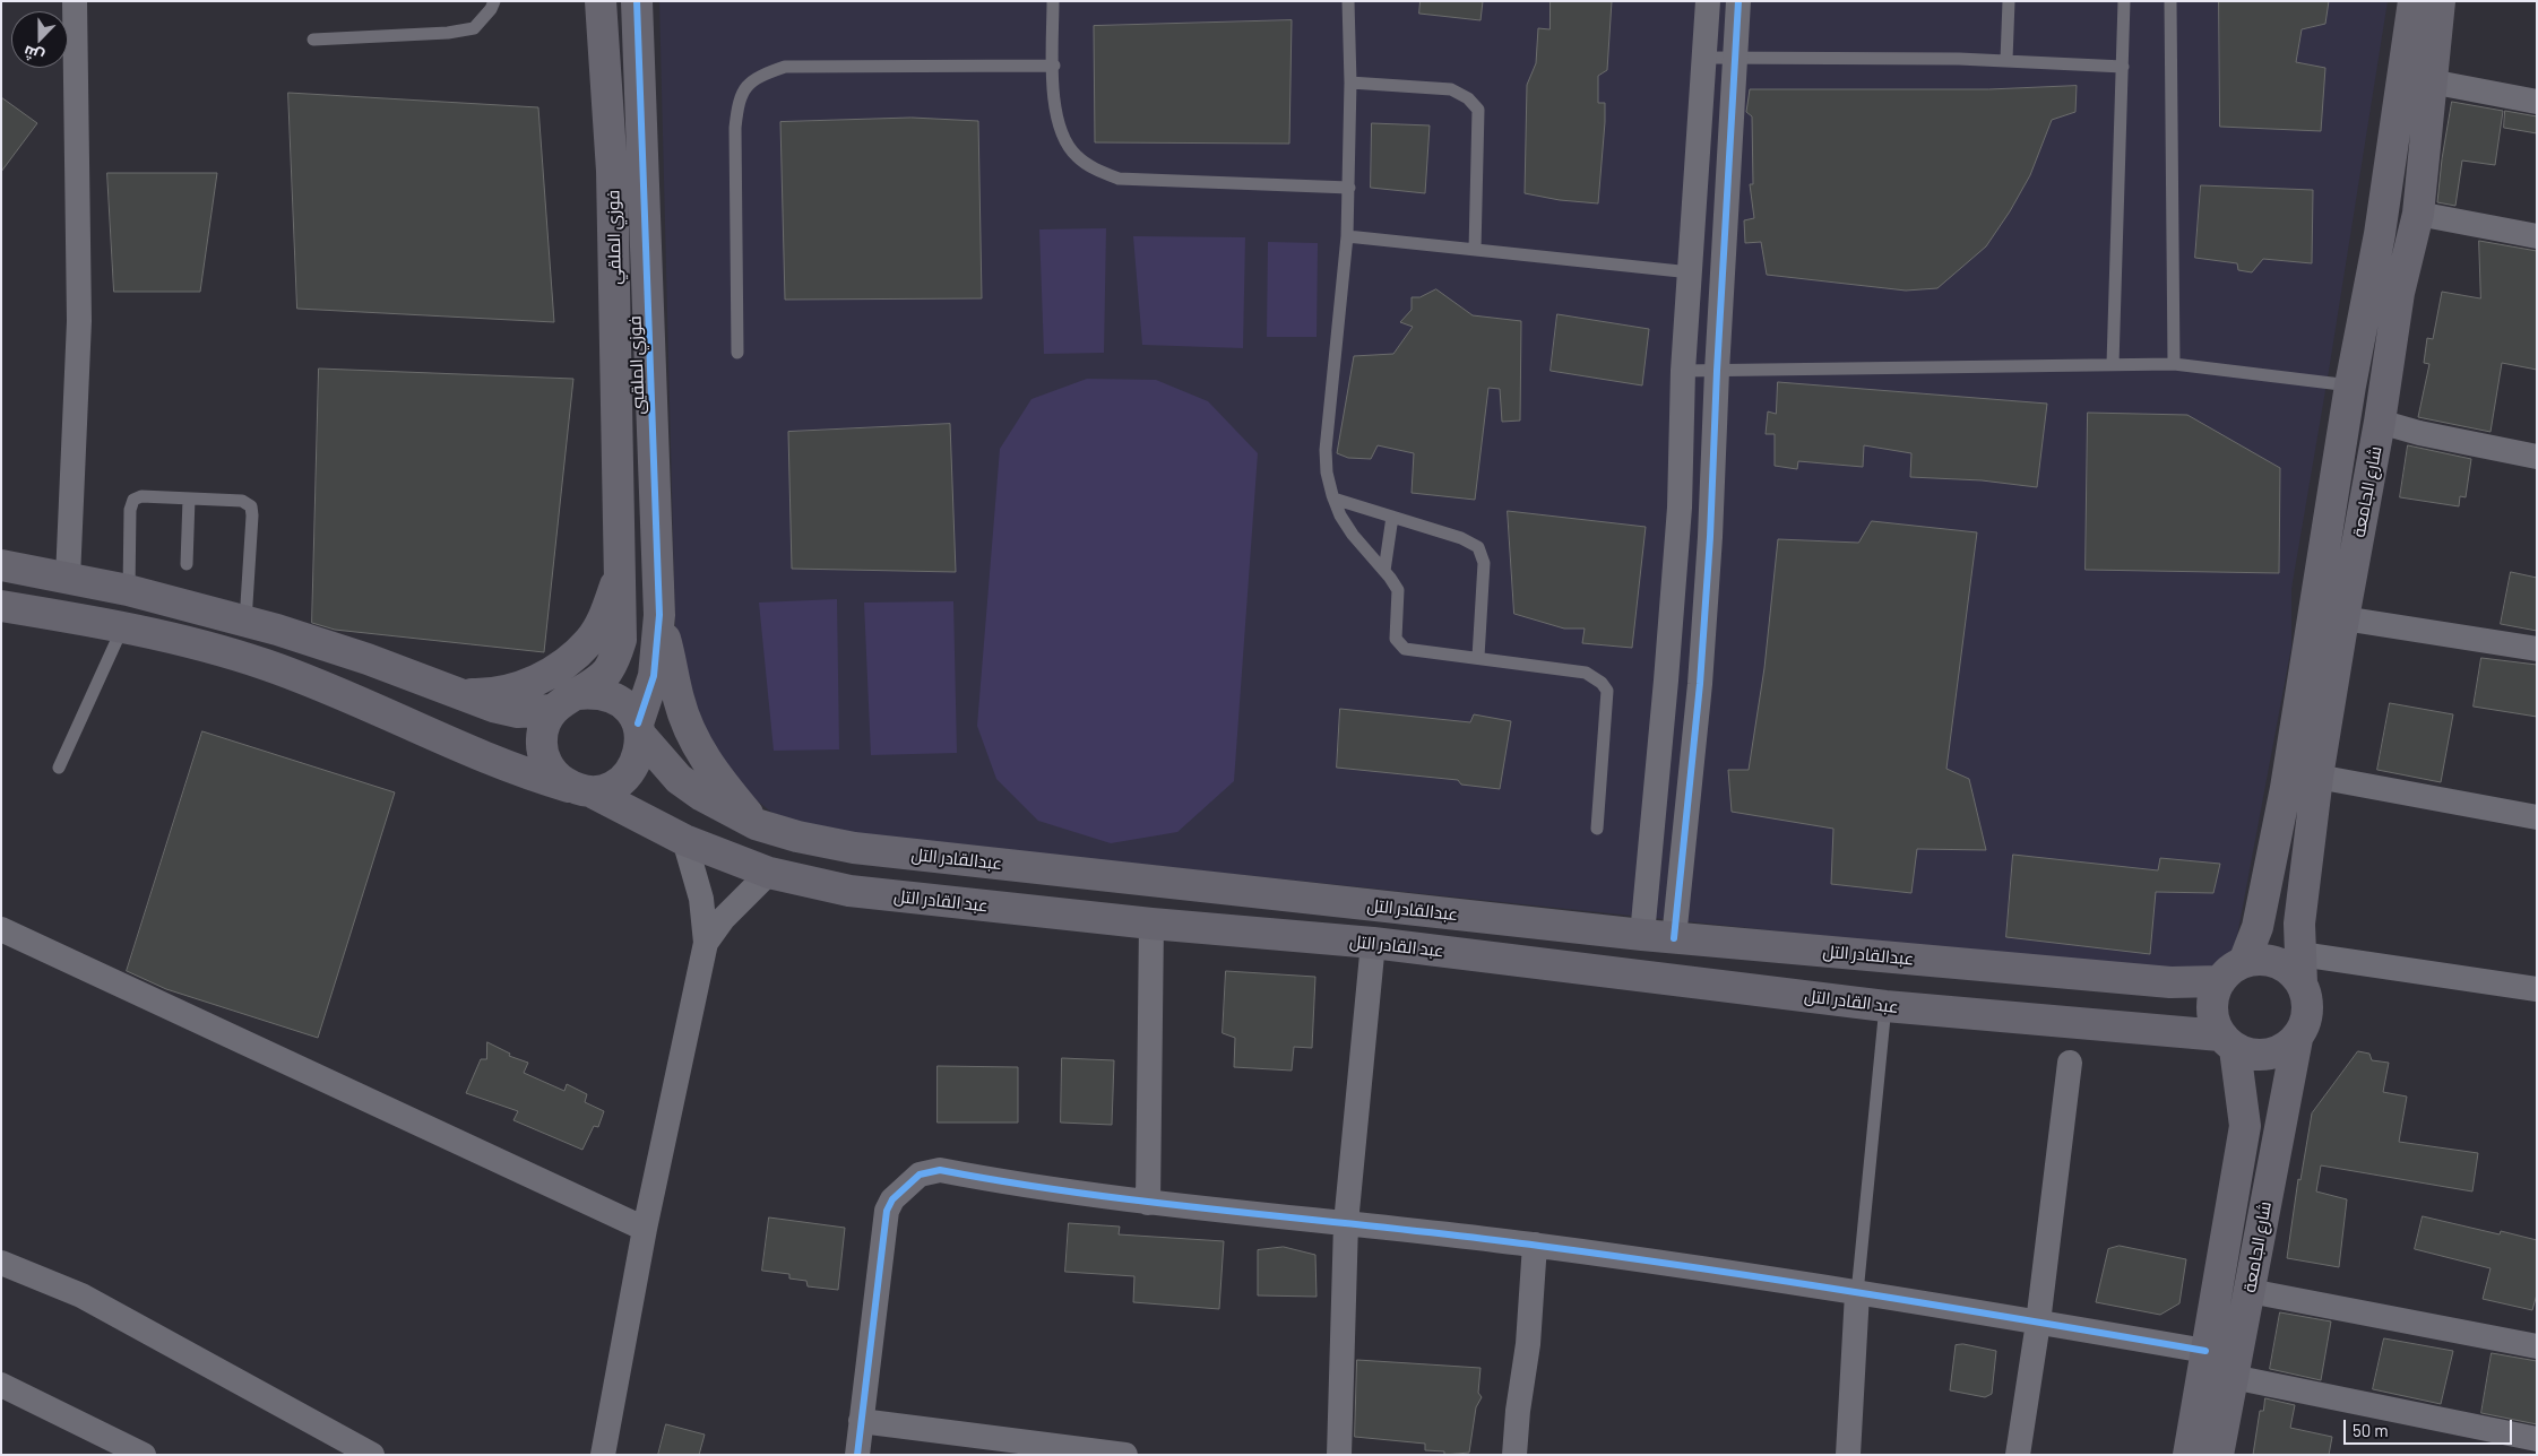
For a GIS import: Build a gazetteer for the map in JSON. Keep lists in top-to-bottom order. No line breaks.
{"streets":{"main road":["فوزي الملقي","فوزي الملقيي","شارع الجامعة","عبدالقادر التل","عبد القادر التل"]},"crossings":[["فوزي الملقي","فوزي الملقيي"],["فوزي الملقي","عبدالقادر التل"],["فوزي الملقي","عبد القادر التل"],["فوزي الملقيي","عبدالقادر التل"],["فوزي الملقيي","عبد القادر التل"],["شارع الجامعة","عبدالقادر التل"],["شارع الجامعة","عبد القادر التل"],["عبدالقادر التل","عبد القادر التل"]],"scale_bar":"50 m","north":"bottom"}
